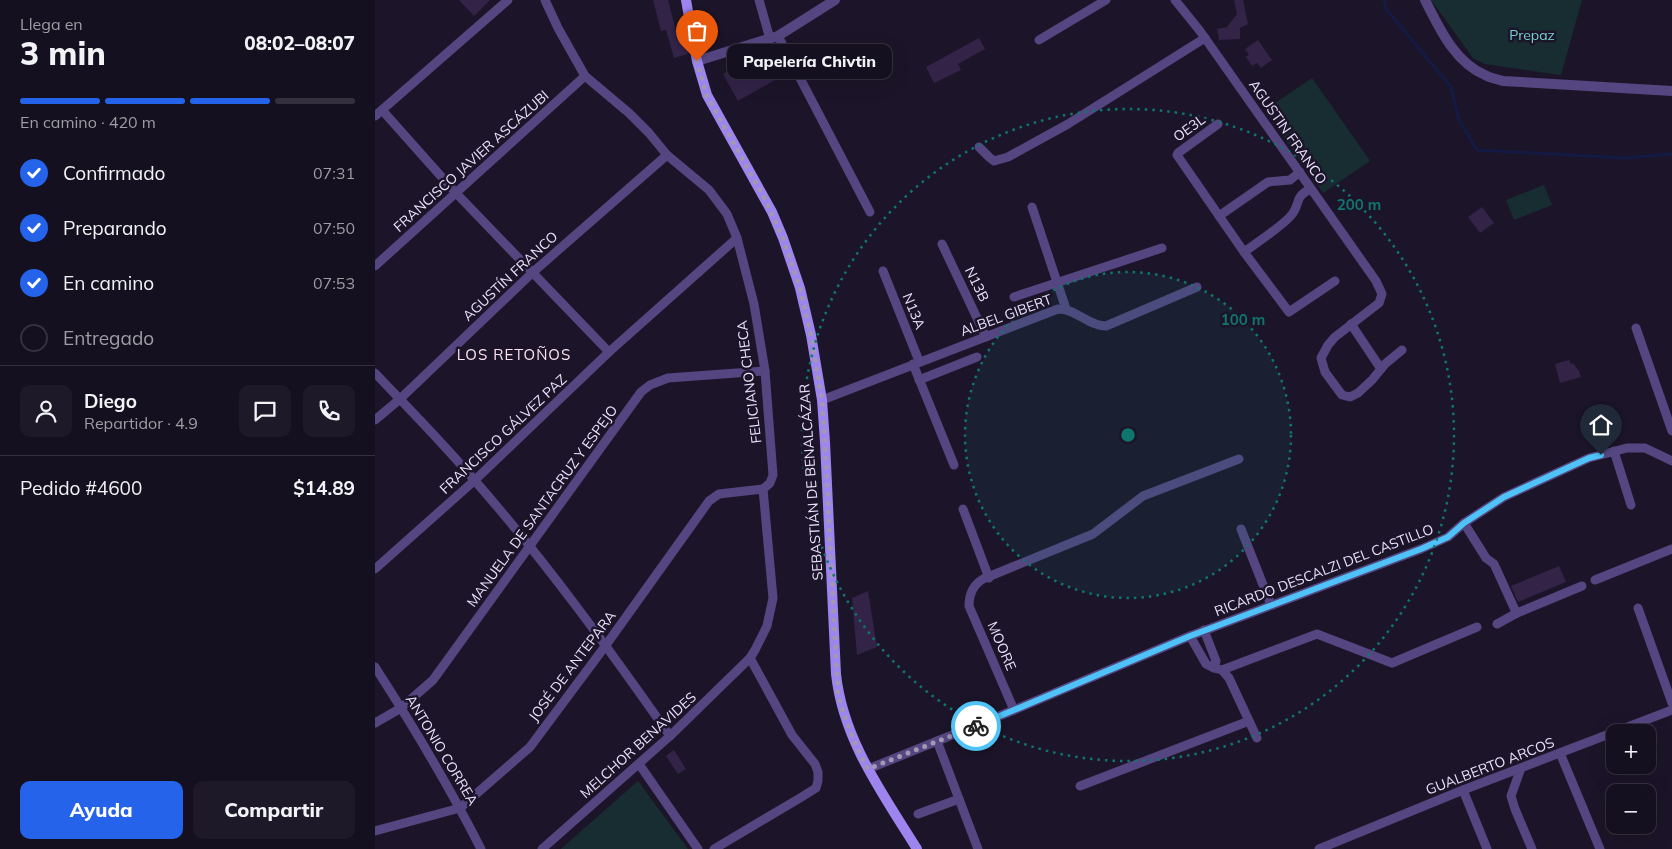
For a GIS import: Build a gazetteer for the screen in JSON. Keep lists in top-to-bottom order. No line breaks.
{"streets":{"main road":["SEBASTIÁN DE BENALCÁZAR"],"street":["OE3L","AGUSTIN FRANCO","FRANCISCO JAVIER ASCÁZUBI","AGUSTÍN FRANCO","N13B","N13A","ALBEL GIBERT","FELICIANO CHECA","FRANCISCO GÁLVEZ PAZ","MANUELA DE SANTACRUZ Y ESPEJO","RICARDO DESCALZI DEL CASTILLO","MOORE","JOSÉ DE ANTEPARA","MELCHOR BENAVIDES","ANTONIO CORREA","GUALBERTO ARCOS"]},"crossings":[["FRANCISCO JAVIER ASCÁZUBI","FELICIANO CHECA"],["AGUSTÍN FRANCO","FELICIANO CHECA"],["N13B","ALBEL GIBERT"],["N13A","ALBEL GIBERT"],["ALBEL GIBERT","SEBASTIÁN DE BENALCÁZAR"],["FELICIANO CHECA","FRANCISCO GÁLVEZ PAZ"],["FELICIANO CHECA","MANUELA DE SANTACRUZ Y ESPEJO"],["FELICIANO CHECA","JOSÉ DE ANTEPARA"],["FELICIANO CHECA","MELCHOR BENAVIDES"],["SEBASTIÁN DE BENALCÁZAR","RICARDO DESCALZI DEL CASTILLO"],["MANUELA DE SANTACRUZ Y ESPEJO","ANTONIO CORREA"],["RICARDO DESCALZI DEL CASTILLO","MOORE"],["JOSÉ DE ANTEPARA","ANTONIO CORREA"]],"districts":["LOS RETOÑOS"],"parks":["Prepaz"],"places":["Papelería Chivtin"],"page":{"heading":["3 min","Llega en","08:02–08:07"],"panel":["Diego","Repartidor · 4.9","Pedido #4600","$14.89"],"bubble":"Papelería Chivtin","bar":"En camino · 420 m","list":[["Confirmado","07:31"],["Preparando","07:50"],["En camino","07:53"],"Entregado"],"map_buttons":["+","−"],"buttons":["Ayuda","Compartir"]},"rings":["200 m","100 m"]}
